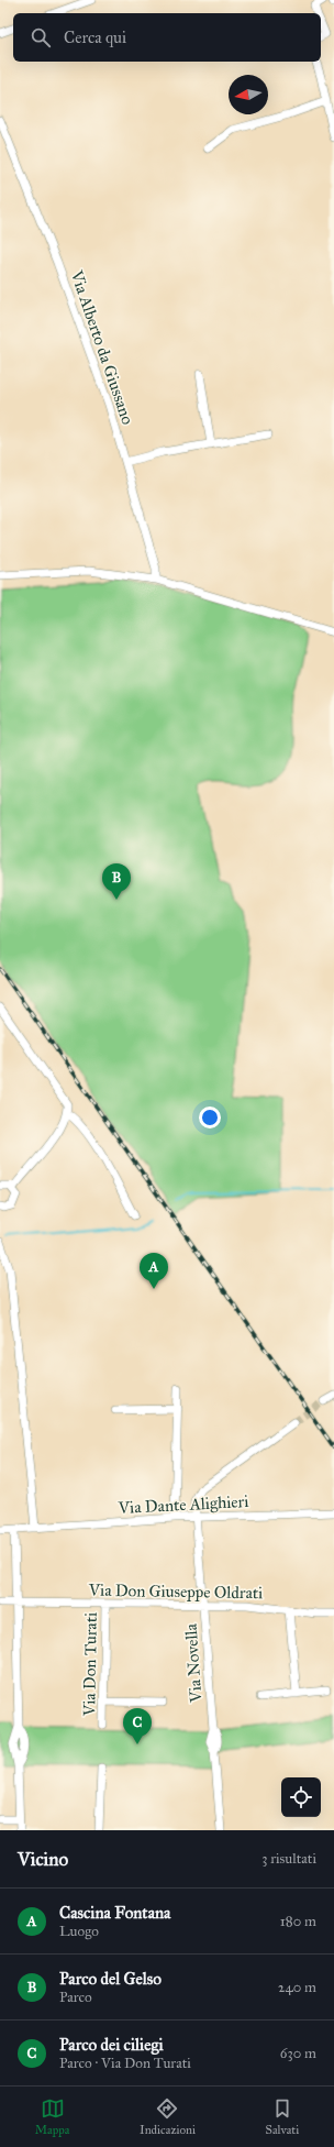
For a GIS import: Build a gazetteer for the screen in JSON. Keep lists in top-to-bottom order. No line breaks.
{"streets":{"street":["Via Alberto da Giussano","Via Dante Alighieri","Via Don Giuseppe Oldrati","Via Novella","Via Don Turati"]},"crossings":[["Via Dante Alighieri","Via Novella"],["Via Don Giuseppe Oldrati","Via Novella"],["Via Don Giuseppe Oldrati","Via Don Turati"]],"north":"left","page":{"search":"Cerca qui","pins":["B","A","C"],"heading":["Vicino","3 risultati"],"list":[{"mark":"A","name":"Cascina Fontana","note":"Luogo","value":"180 m"},{"mark":"B","name":"Parco del Gelso","note":"Parco","value":"240 m"},{"mark":"C","name":"Parco dei ciliegi","note":"Parco · Via Don Turati","value":"630 m"}],"nav":["Mappa","Indicazioni","Salvati"]}}
